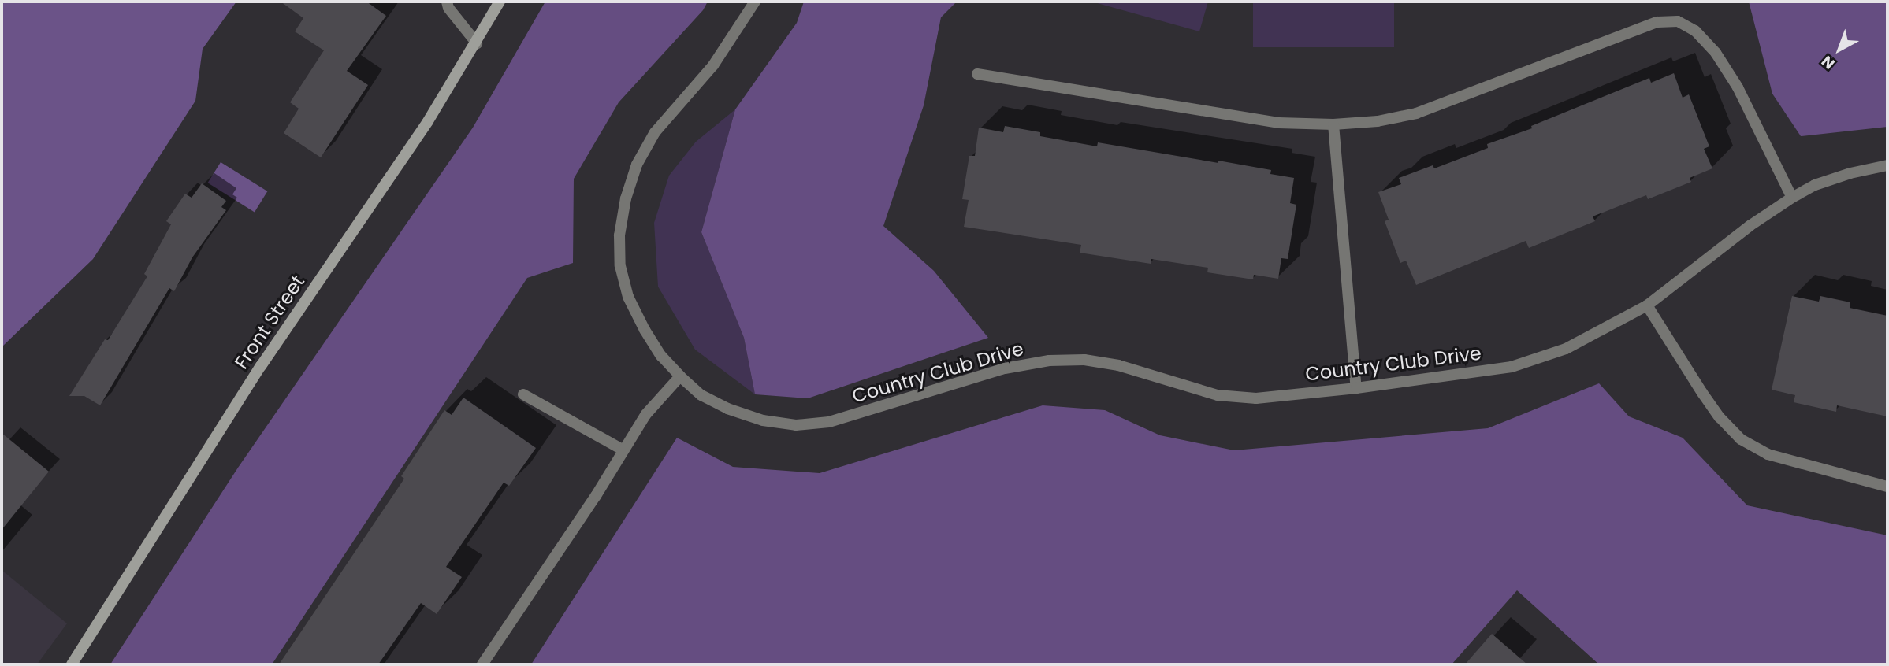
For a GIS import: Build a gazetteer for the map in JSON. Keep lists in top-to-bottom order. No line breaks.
{"streets":{"main road":["Front Street"],"street":["Country Club Drive"]},"north":"bottom left"}
